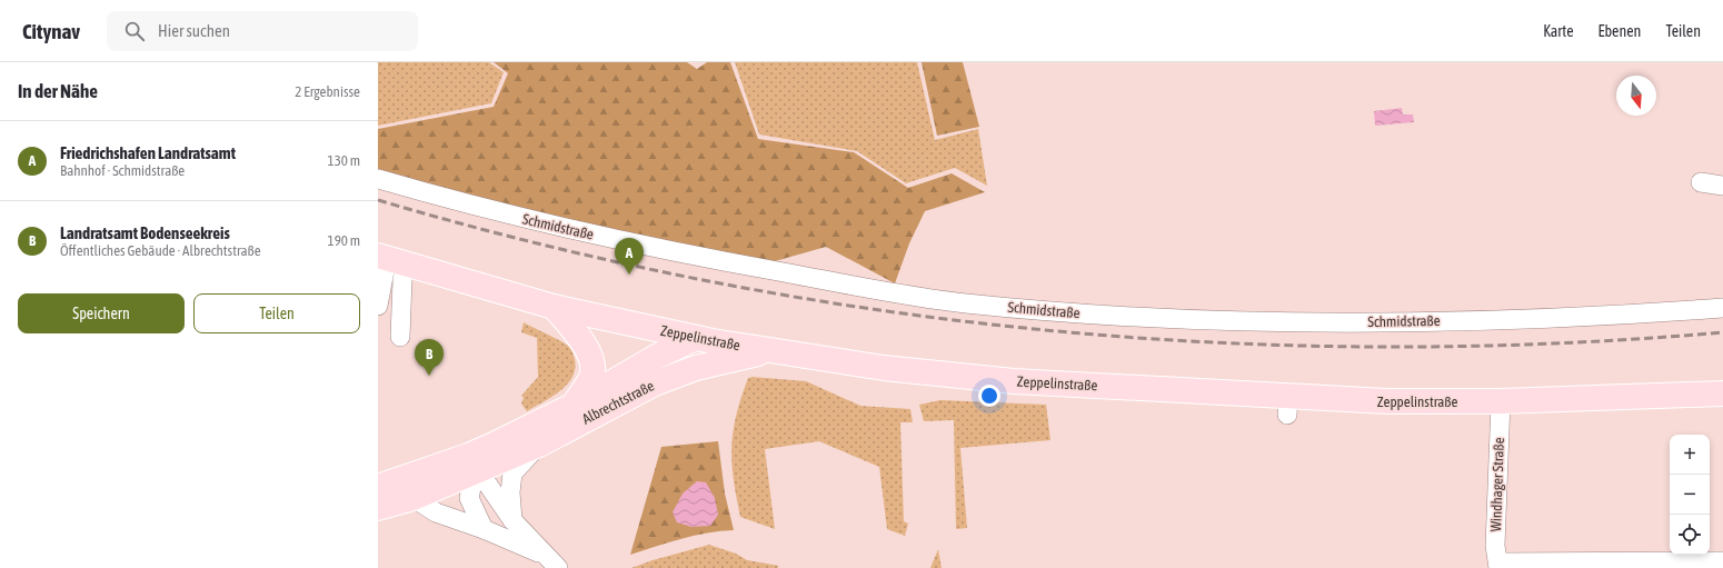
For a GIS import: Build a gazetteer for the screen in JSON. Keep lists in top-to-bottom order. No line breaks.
{"streets":{"main road":["Zeppelinstraße","Albrechtstraße"],"street":["Schmidstraße","Windhager Straße"]},"crossings":[["Zeppelinstraße","Albrechtstraße"],["Zeppelinstraße","Windhager Straße"]],"north":"bottom","page":{"header":"Citynav","search":"Hier suchen","nav":["Karte","Ebenen","Teilen"],"heading":["In der Nähe","2 Ergebnisse"],"list":[{"mark":"A","name":"Friedrichshafen Landratsamt","note":"Bahnhof · Schmidstraße","value":"130 m"},{"mark":"B","name":"Landratsamt Bodenseekreis","note":"Öffentliches Gebäude · Albrechtstraße","value":"190 m"}],"pins":["A","B"],"buttons":["Speichern","Teilen"],"map_buttons":["+","−"]}}
